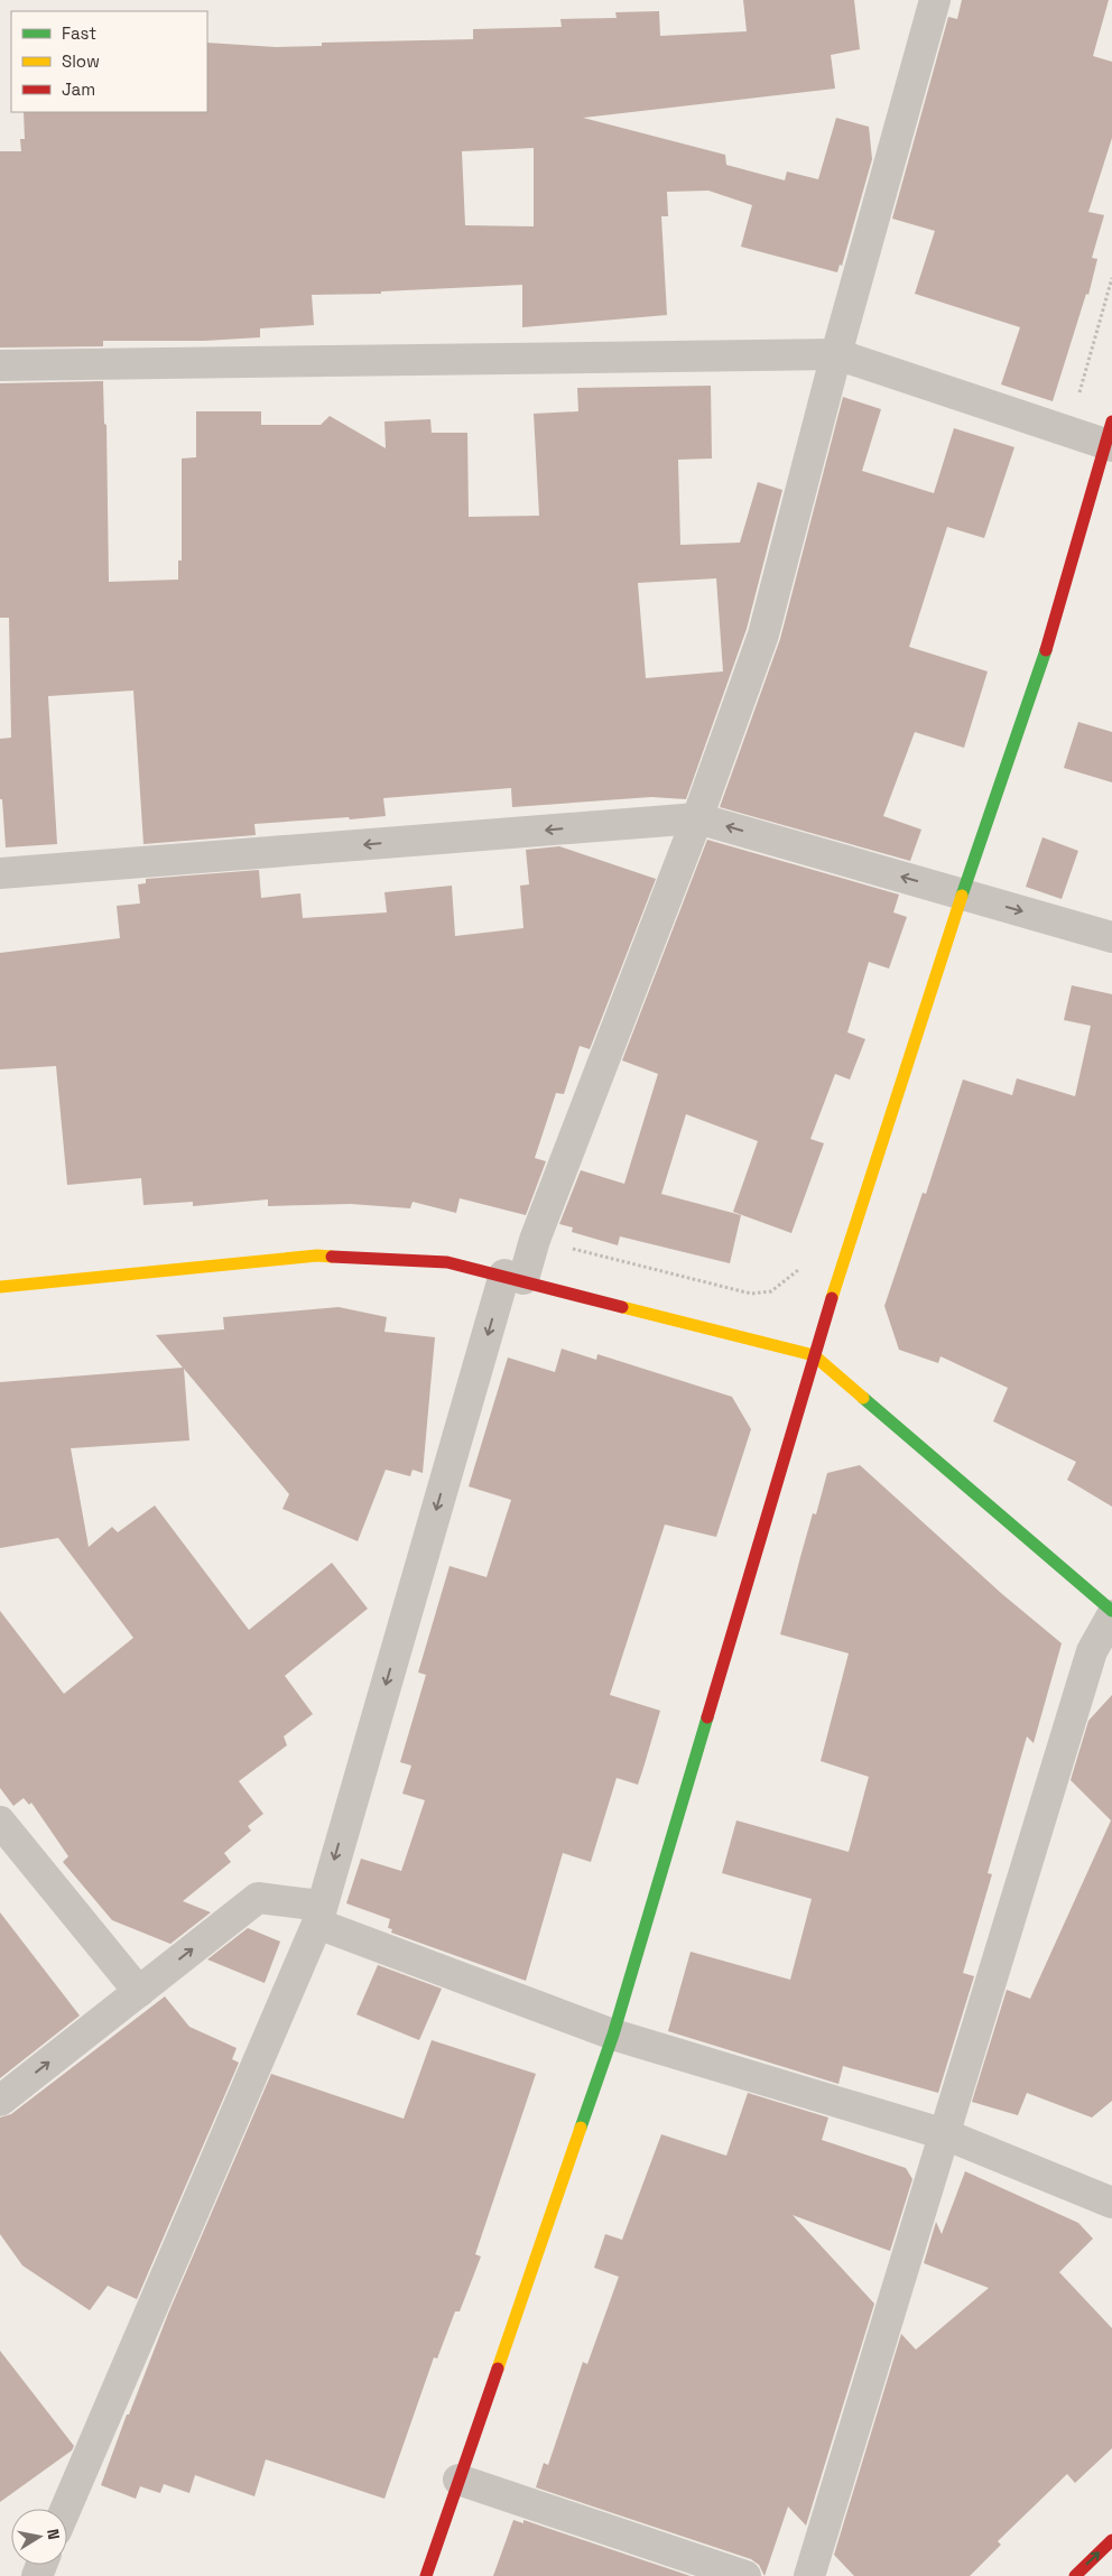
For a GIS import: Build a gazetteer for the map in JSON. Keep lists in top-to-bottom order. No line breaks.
{"legend":["Fast","Slow","Jam"],"north":"right"}
